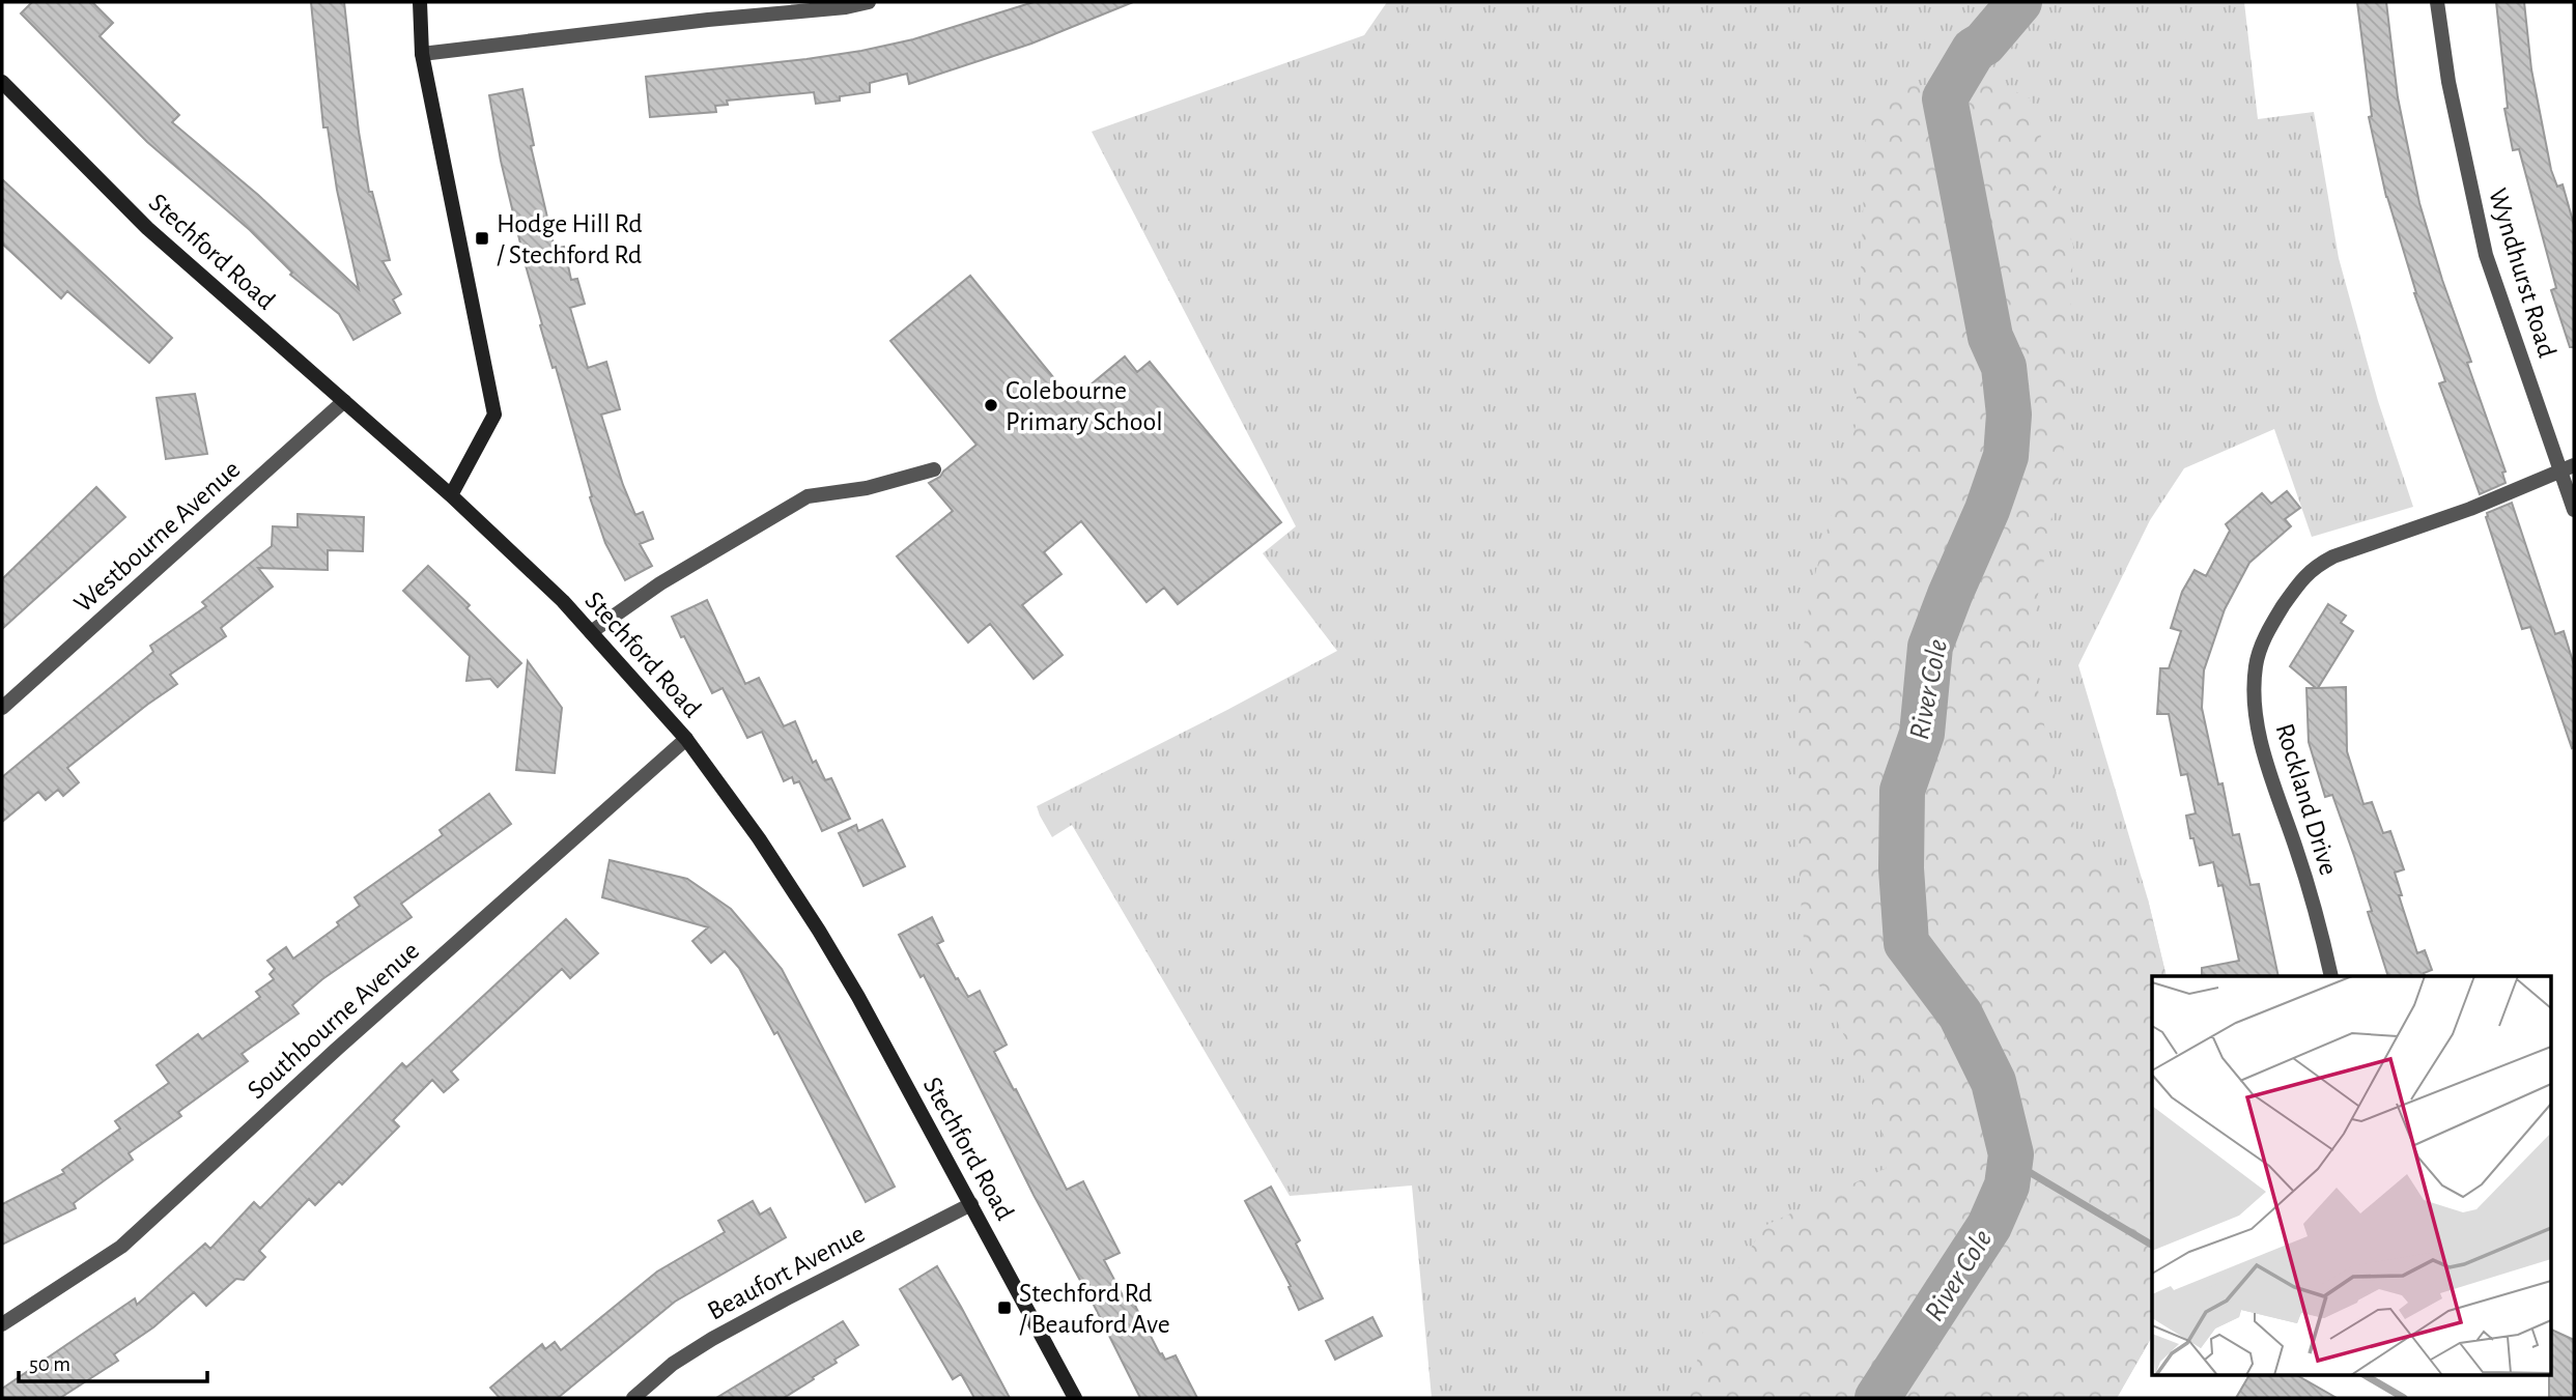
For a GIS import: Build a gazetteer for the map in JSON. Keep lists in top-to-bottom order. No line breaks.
{"streets":{"main road":["Stechford Road"],"street":["Wyndhurst Road","Westbourne Avenue","Rockland Drive","Southbourne Avenue","Beaufort Avenue"]},"crossings":[["Stechford Road","Westbourne Avenue"],["Stechford Road","Southbourne Avenue"],["Stechford Road","Beaufort Avenue"],["Wyndhurst Road","Rockland Drive"]],"water":["River Cole"],"places":{"transit":["Hodge Hill Rd / Stechford Rd","Stechford Rd / Beauford Ave"],"other":["Colebourne Primary School"]},"scale_bar":"50 m"}
